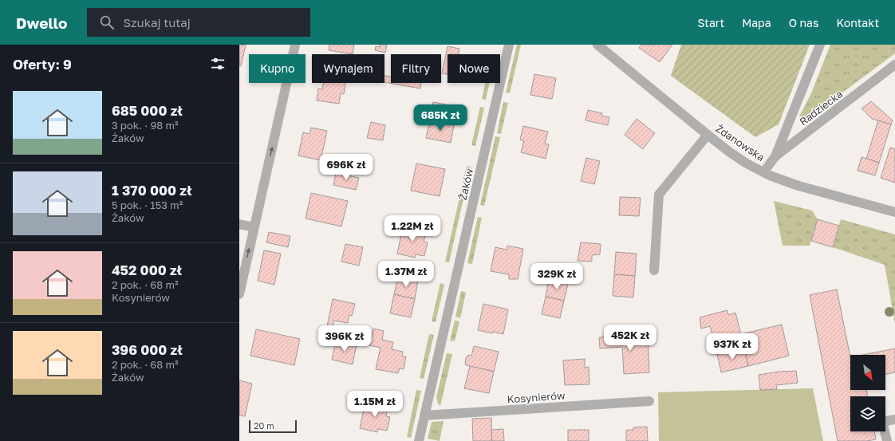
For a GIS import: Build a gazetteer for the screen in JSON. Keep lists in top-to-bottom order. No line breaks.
{"streets":{"street":["Radziecka","Żdanowska","Żaków","Kosynierów"]},"crossings":[["Radziecka","Żdanowska"],["Żaków","Kosynierów"]],"scale_bar":"20 m","north":"bottom right","page":{"header":"Dwello","search":"Szukaj tutaj","nav":["Start","Mapa","O nas","Kontakt"],"heading":"Oferty: 9","chip":["Kupno","Wynajem","Filtry","Nowe"],"list":[{"name":"685 000 zł","note":"3 pok. · 98 m² · Żaków"},{"name":"1 370 000 zł","note":"5 pok. · 153 m² · Żaków"},{"name":"452 000 zł","note":"2 pok. · 68 m² · Kosynierów"},{"name":"396 000 zł","note":"2 pok. · 68 m² · Żaków"}],"price":["685K zł","696K zł","1.22M zł","1.37M zł","329K zł","452K zł","396K zł","937K zł","1.15M zł"],"scale":"20 m"}}
